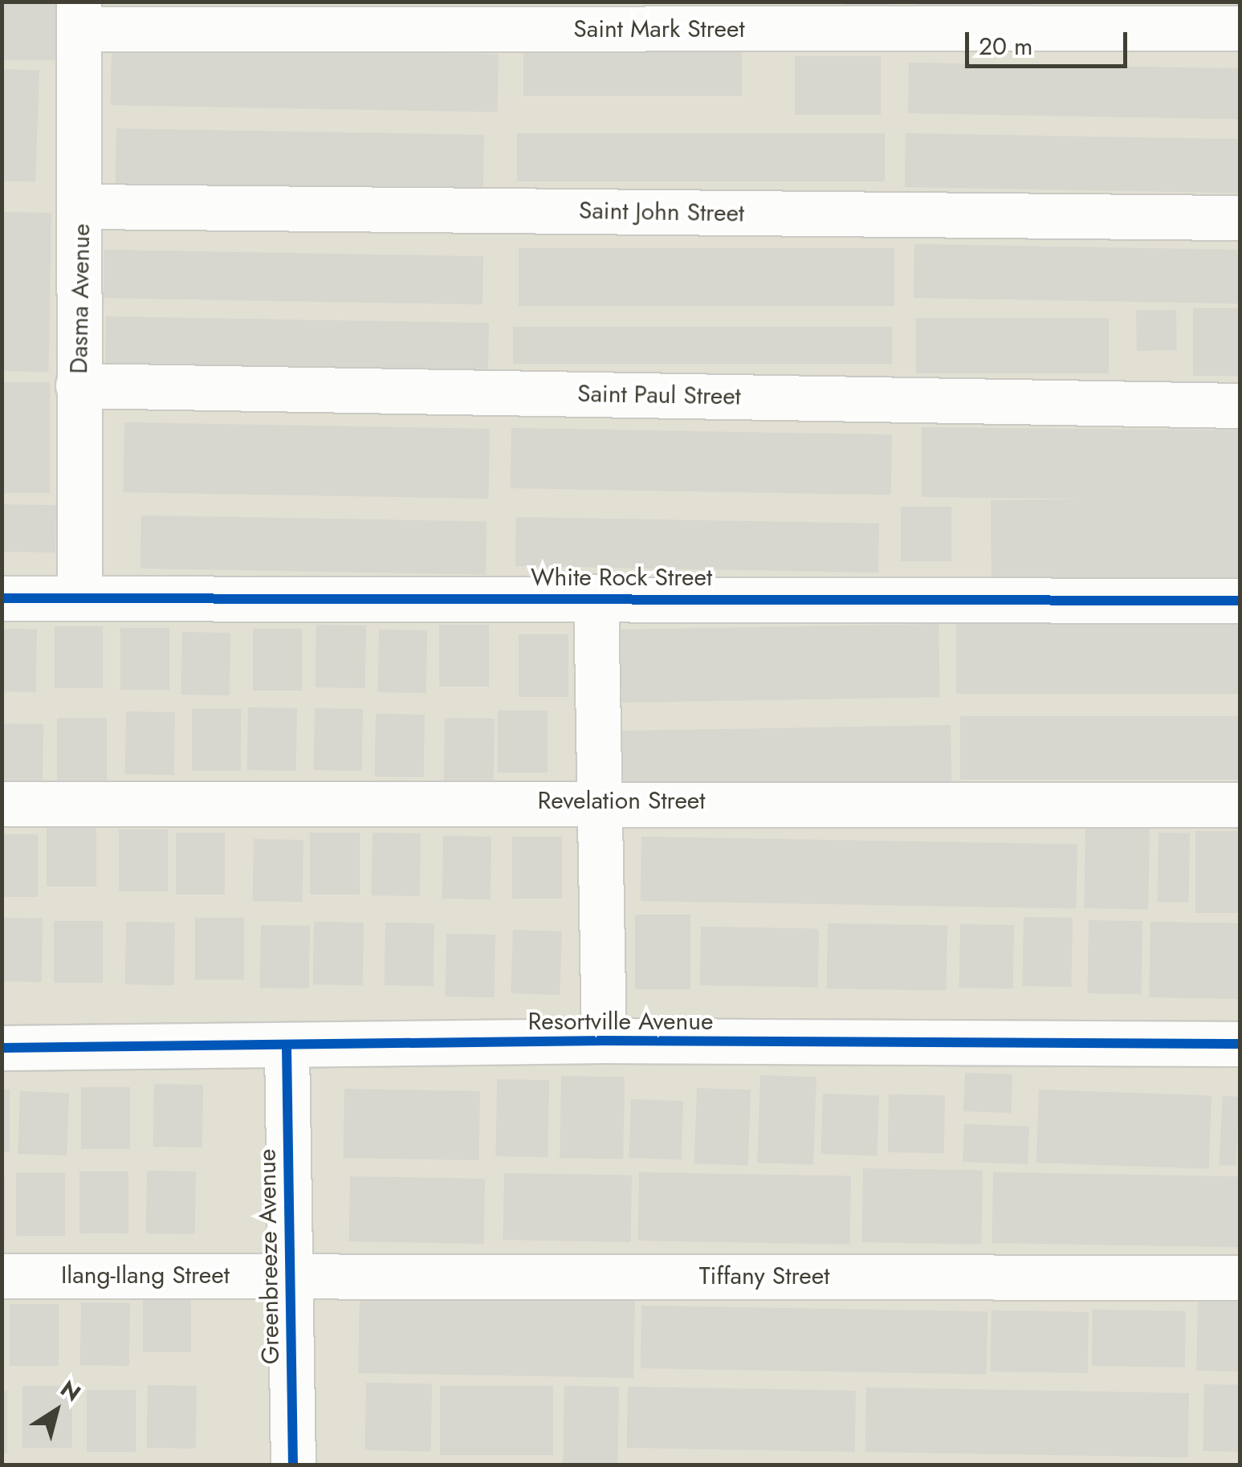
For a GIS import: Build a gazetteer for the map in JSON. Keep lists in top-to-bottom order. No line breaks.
{"streets":{"street":["Saint Mark Street","Saint John Street","Dasma Avenue","Saint Paul Street","White Rock Street","Revelation Street","Resortville Avenue","Greenbreeze Avenue","Ilang-Ilang Street","Tiffany Street"]},"crossings":[["Saint Mark Street","Dasma Avenue"],["Saint John Street","Dasma Avenue"],["Dasma Avenue","Saint Paul Street"],["Dasma Avenue","White Rock Street"],["Resortville Avenue","Greenbreeze Avenue"],["Greenbreeze Avenue","Ilang-Ilang Street"],["Greenbreeze Avenue","Tiffany Street"],["Ilang-Ilang Street","Tiffany Street"]],"scale_bar":"20 m","north":"top right"}
